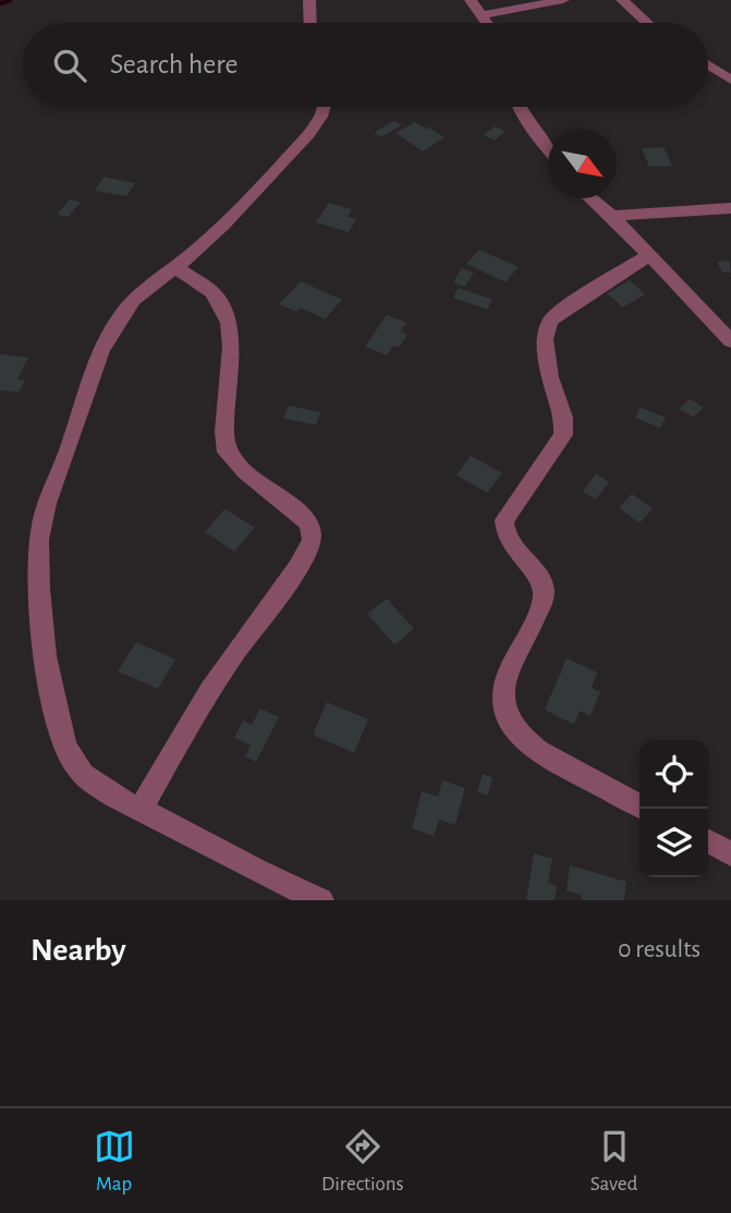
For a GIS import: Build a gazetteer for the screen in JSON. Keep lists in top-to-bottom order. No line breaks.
{"north":"bottom right","page":{"search":"Search here","heading":["Nearby","0 results"],"nav":["Map","Directions","Saved"]}}
